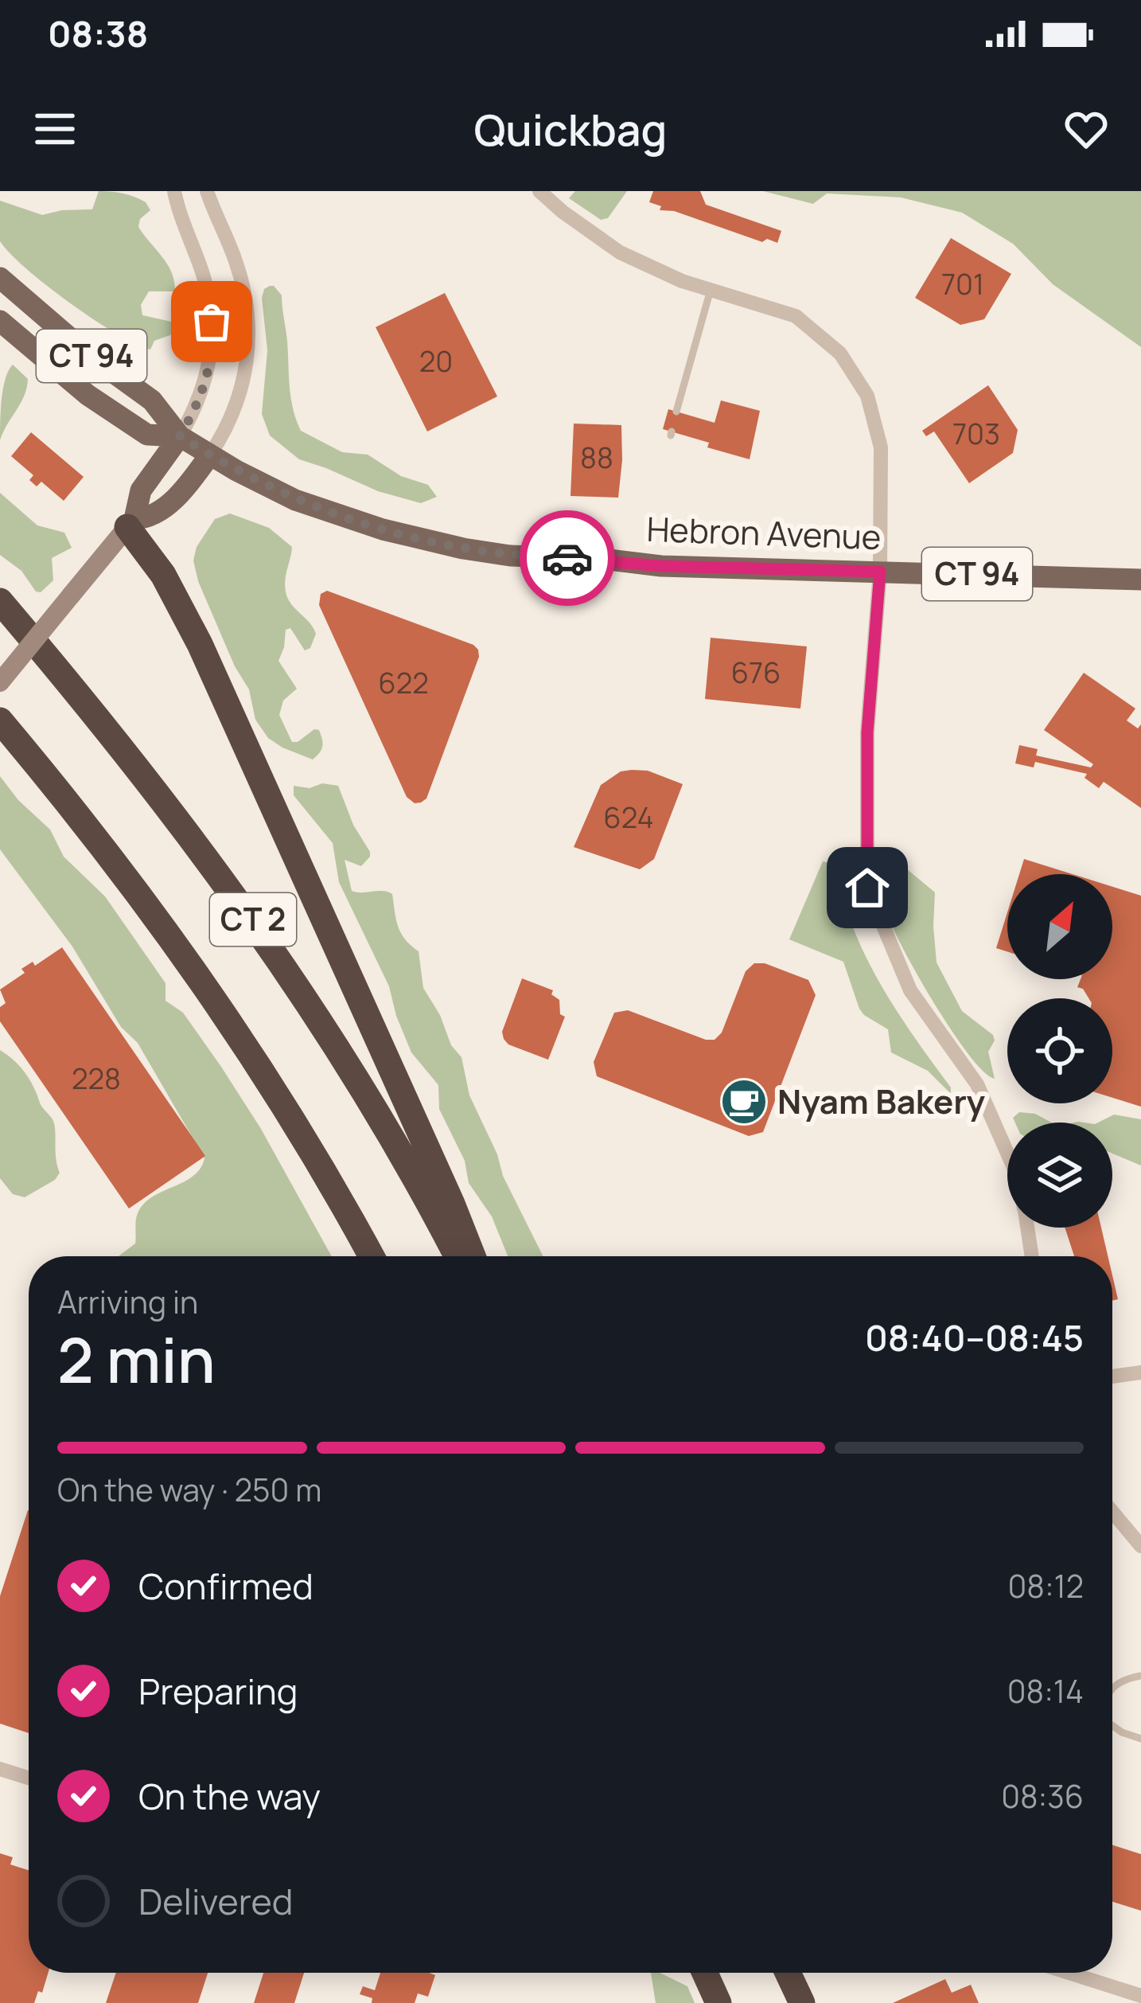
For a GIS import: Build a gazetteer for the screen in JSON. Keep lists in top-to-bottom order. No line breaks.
{"streets":{"highway":["CT 2"],"main road":["CT 94","Hebron Avenue"]},"places":{"cafe":["Nyam Bakery"]},"house_numbers":["701","20","703","88","676","622","624","228"],"north":"top right","page":{"status":"08:38","header":"Quickbag","heading":["2 min","Arriving in","08:40–08:45"],"bar":"On the way · 250 m","list":[["Confirmed","08:12"],["Preparing","08:14"],["On the way","08:36"],"Delivered"]}}
